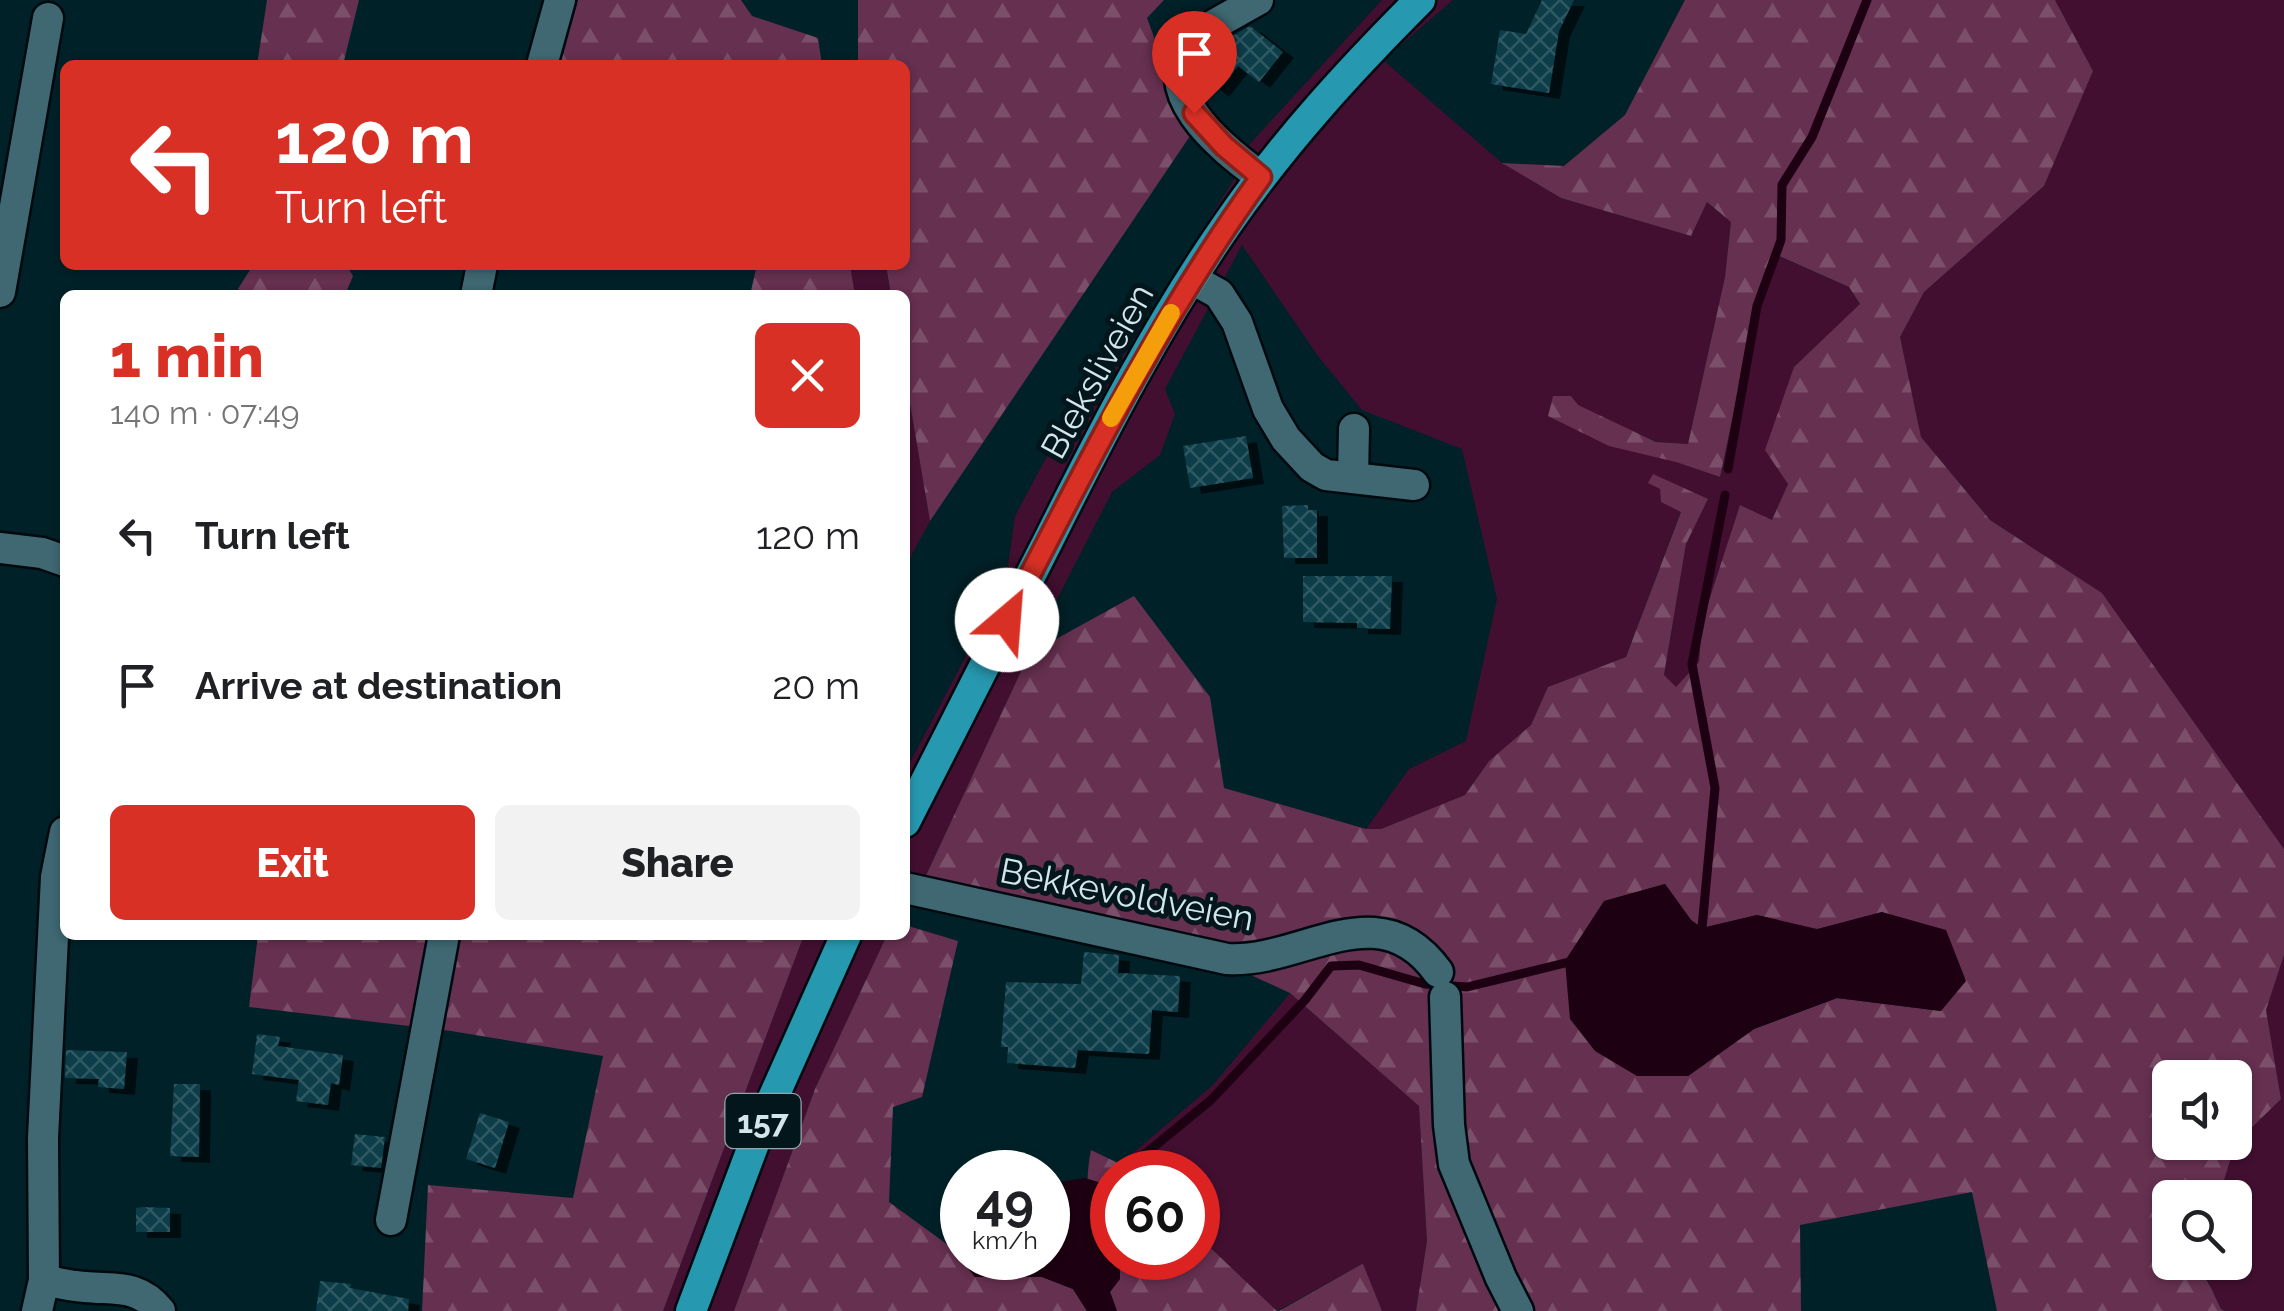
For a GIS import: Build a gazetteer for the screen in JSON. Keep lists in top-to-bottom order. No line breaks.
{"streets":{"main road":["Bleksliveien","157"],"street":["Bekkevoldveien"]},"page":{"turn":["120 m","Turn left"],"heading":["1 min","140 m · 07:49"],"list":[{"name":"Turn left","value":"120 m"},{"name":"Arrive at destination","value":"20 m"}],"buttons":["Exit","Share"],"speed":"49 km/h","limit":"60"}}
